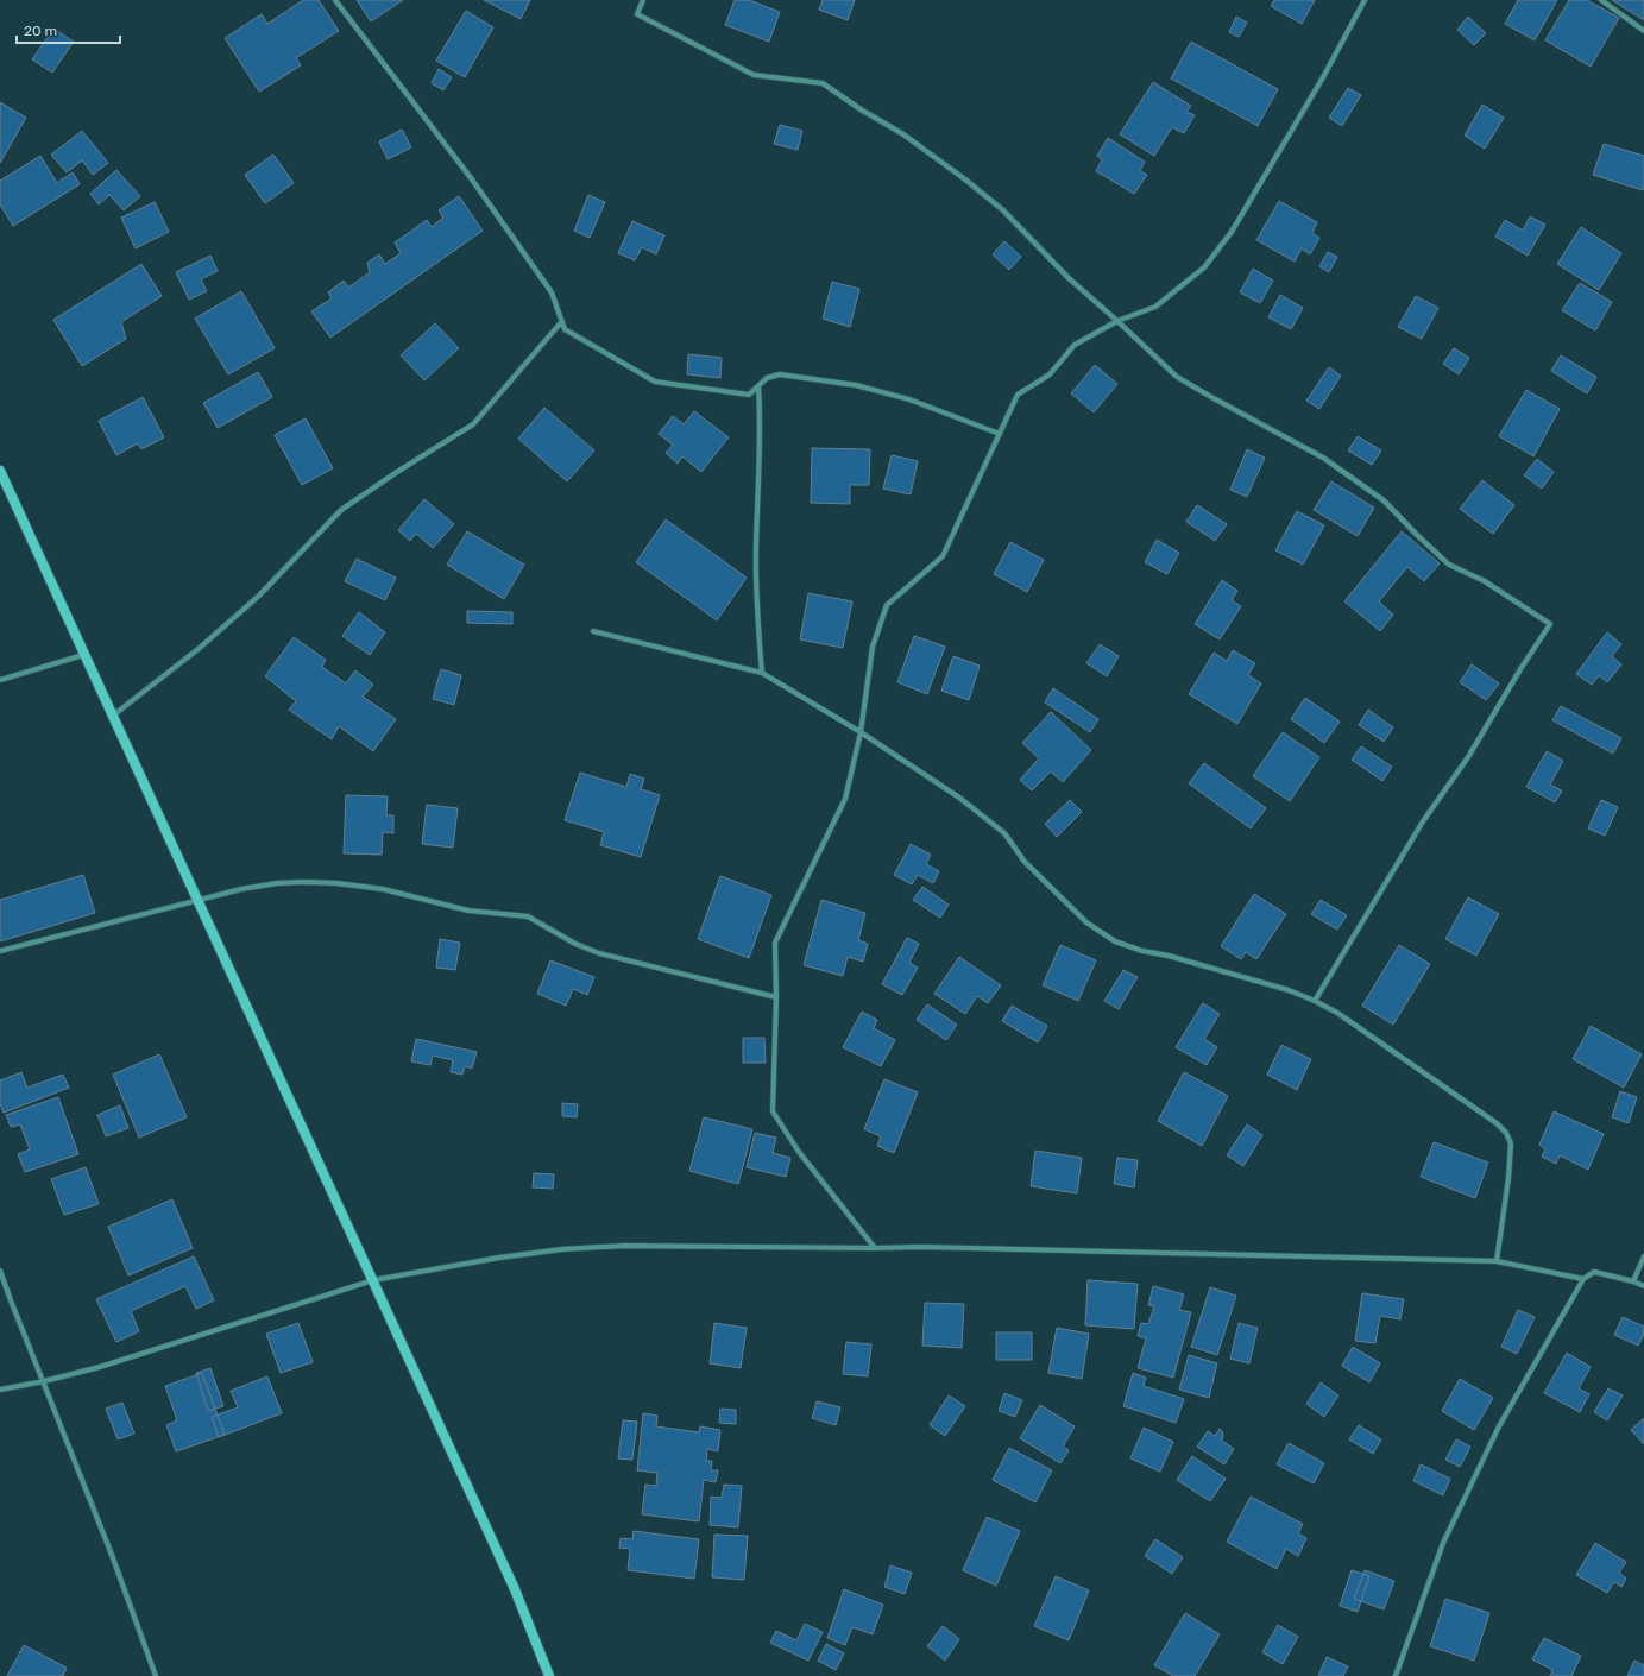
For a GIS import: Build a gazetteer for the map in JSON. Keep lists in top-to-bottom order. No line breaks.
{"scale_bar":"20 m"}
